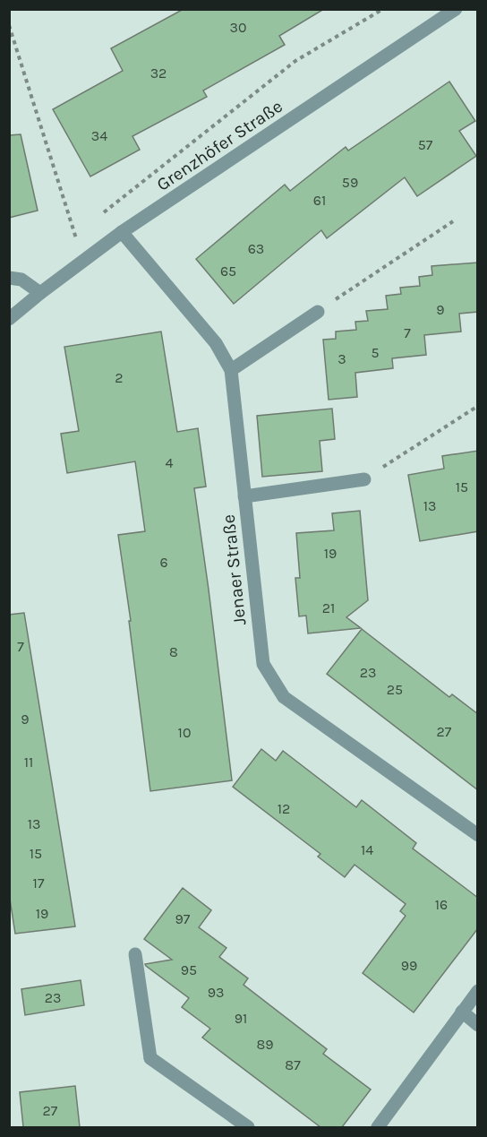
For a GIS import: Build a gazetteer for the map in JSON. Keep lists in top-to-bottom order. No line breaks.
{"streets":{"street":["Grenzhöfer Straße","Jenaer Straße"]},"crossings":[["Grenzhöfer Straße","Jenaer Straße"]],"house_numbers":["30","32","34","57","59","61","63","65","9","7","5","3","2","4","15","13","19","6","21","7","8","23","25","9","27","10","11","12","13","14","15","17","16","19","97","99","95","93","23","91","89","87","27"]}
